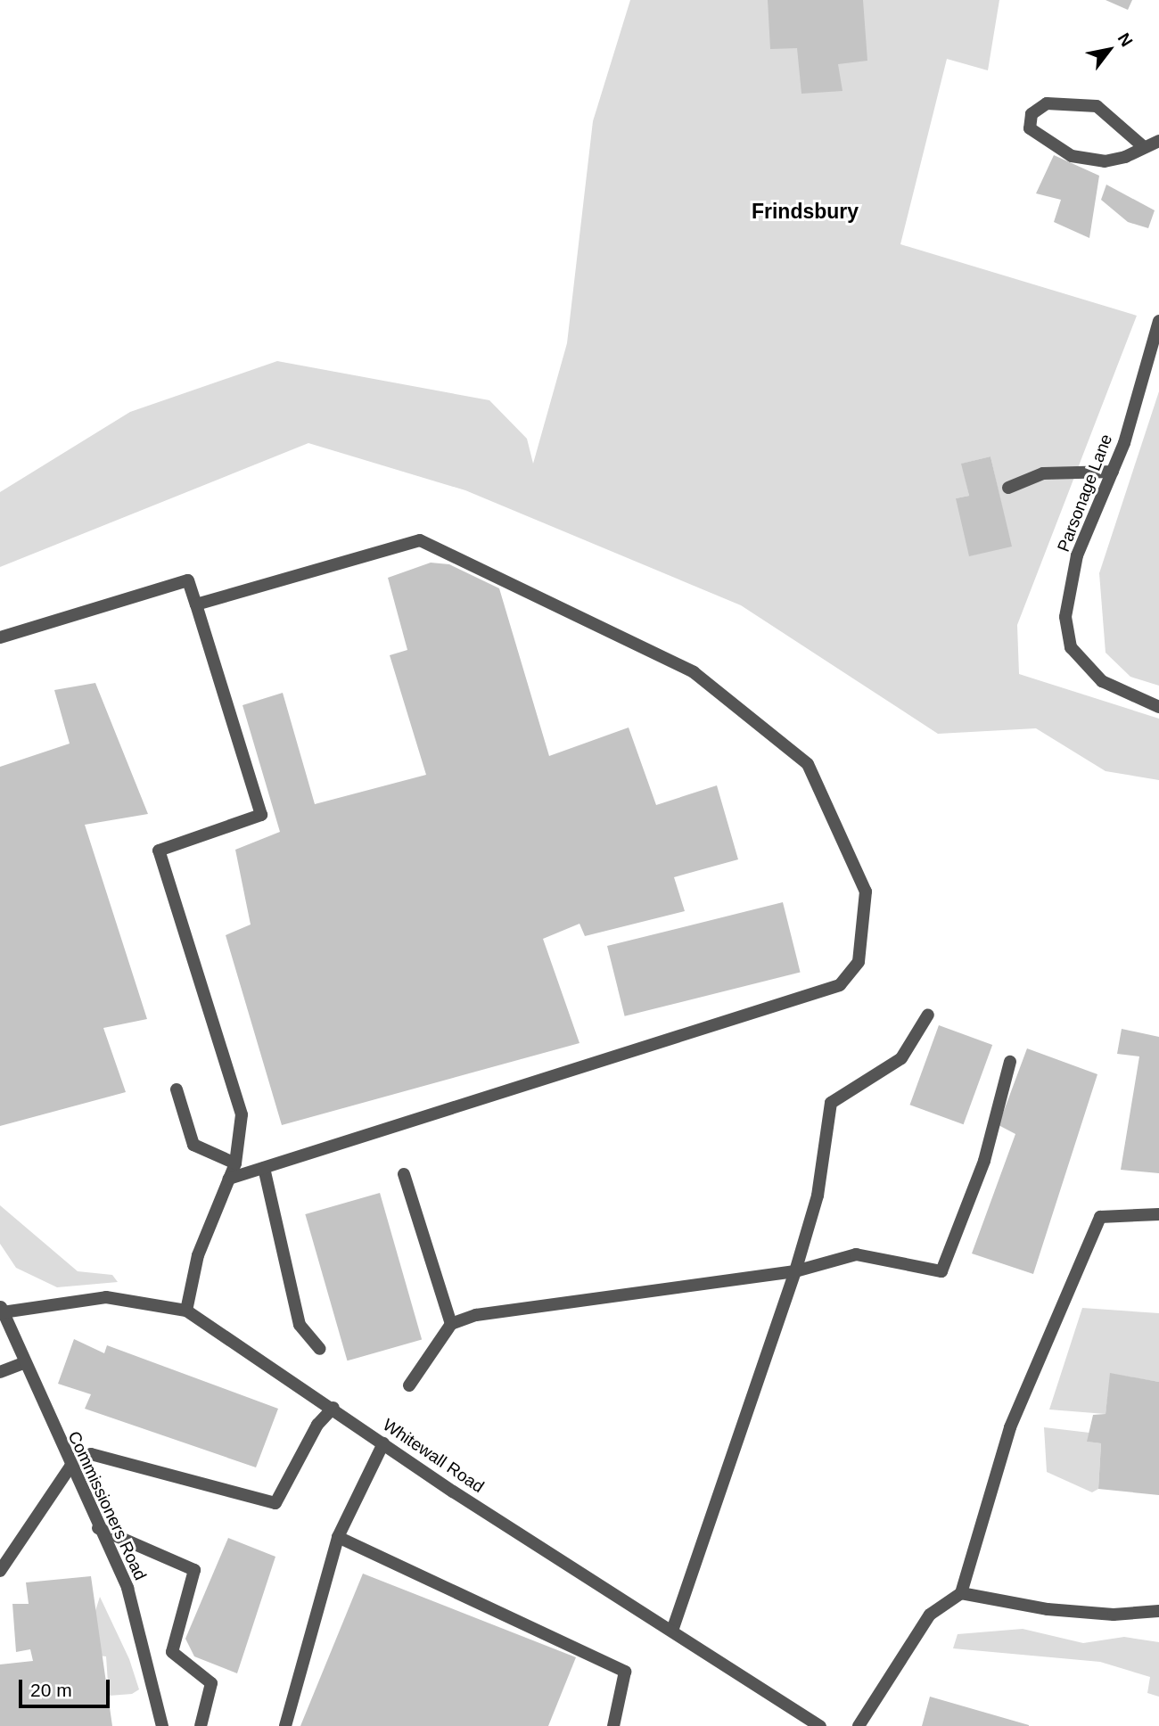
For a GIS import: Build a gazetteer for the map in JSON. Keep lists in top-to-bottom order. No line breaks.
{"streets":{"street":["Parsonage Lane","Whitewall Road","Commissioners Road"]},"crossings":[["Whitewall Road","Commissioners Road"]],"districts":["Frindsbury"],"scale_bar":"20 m","north":"top right"}
